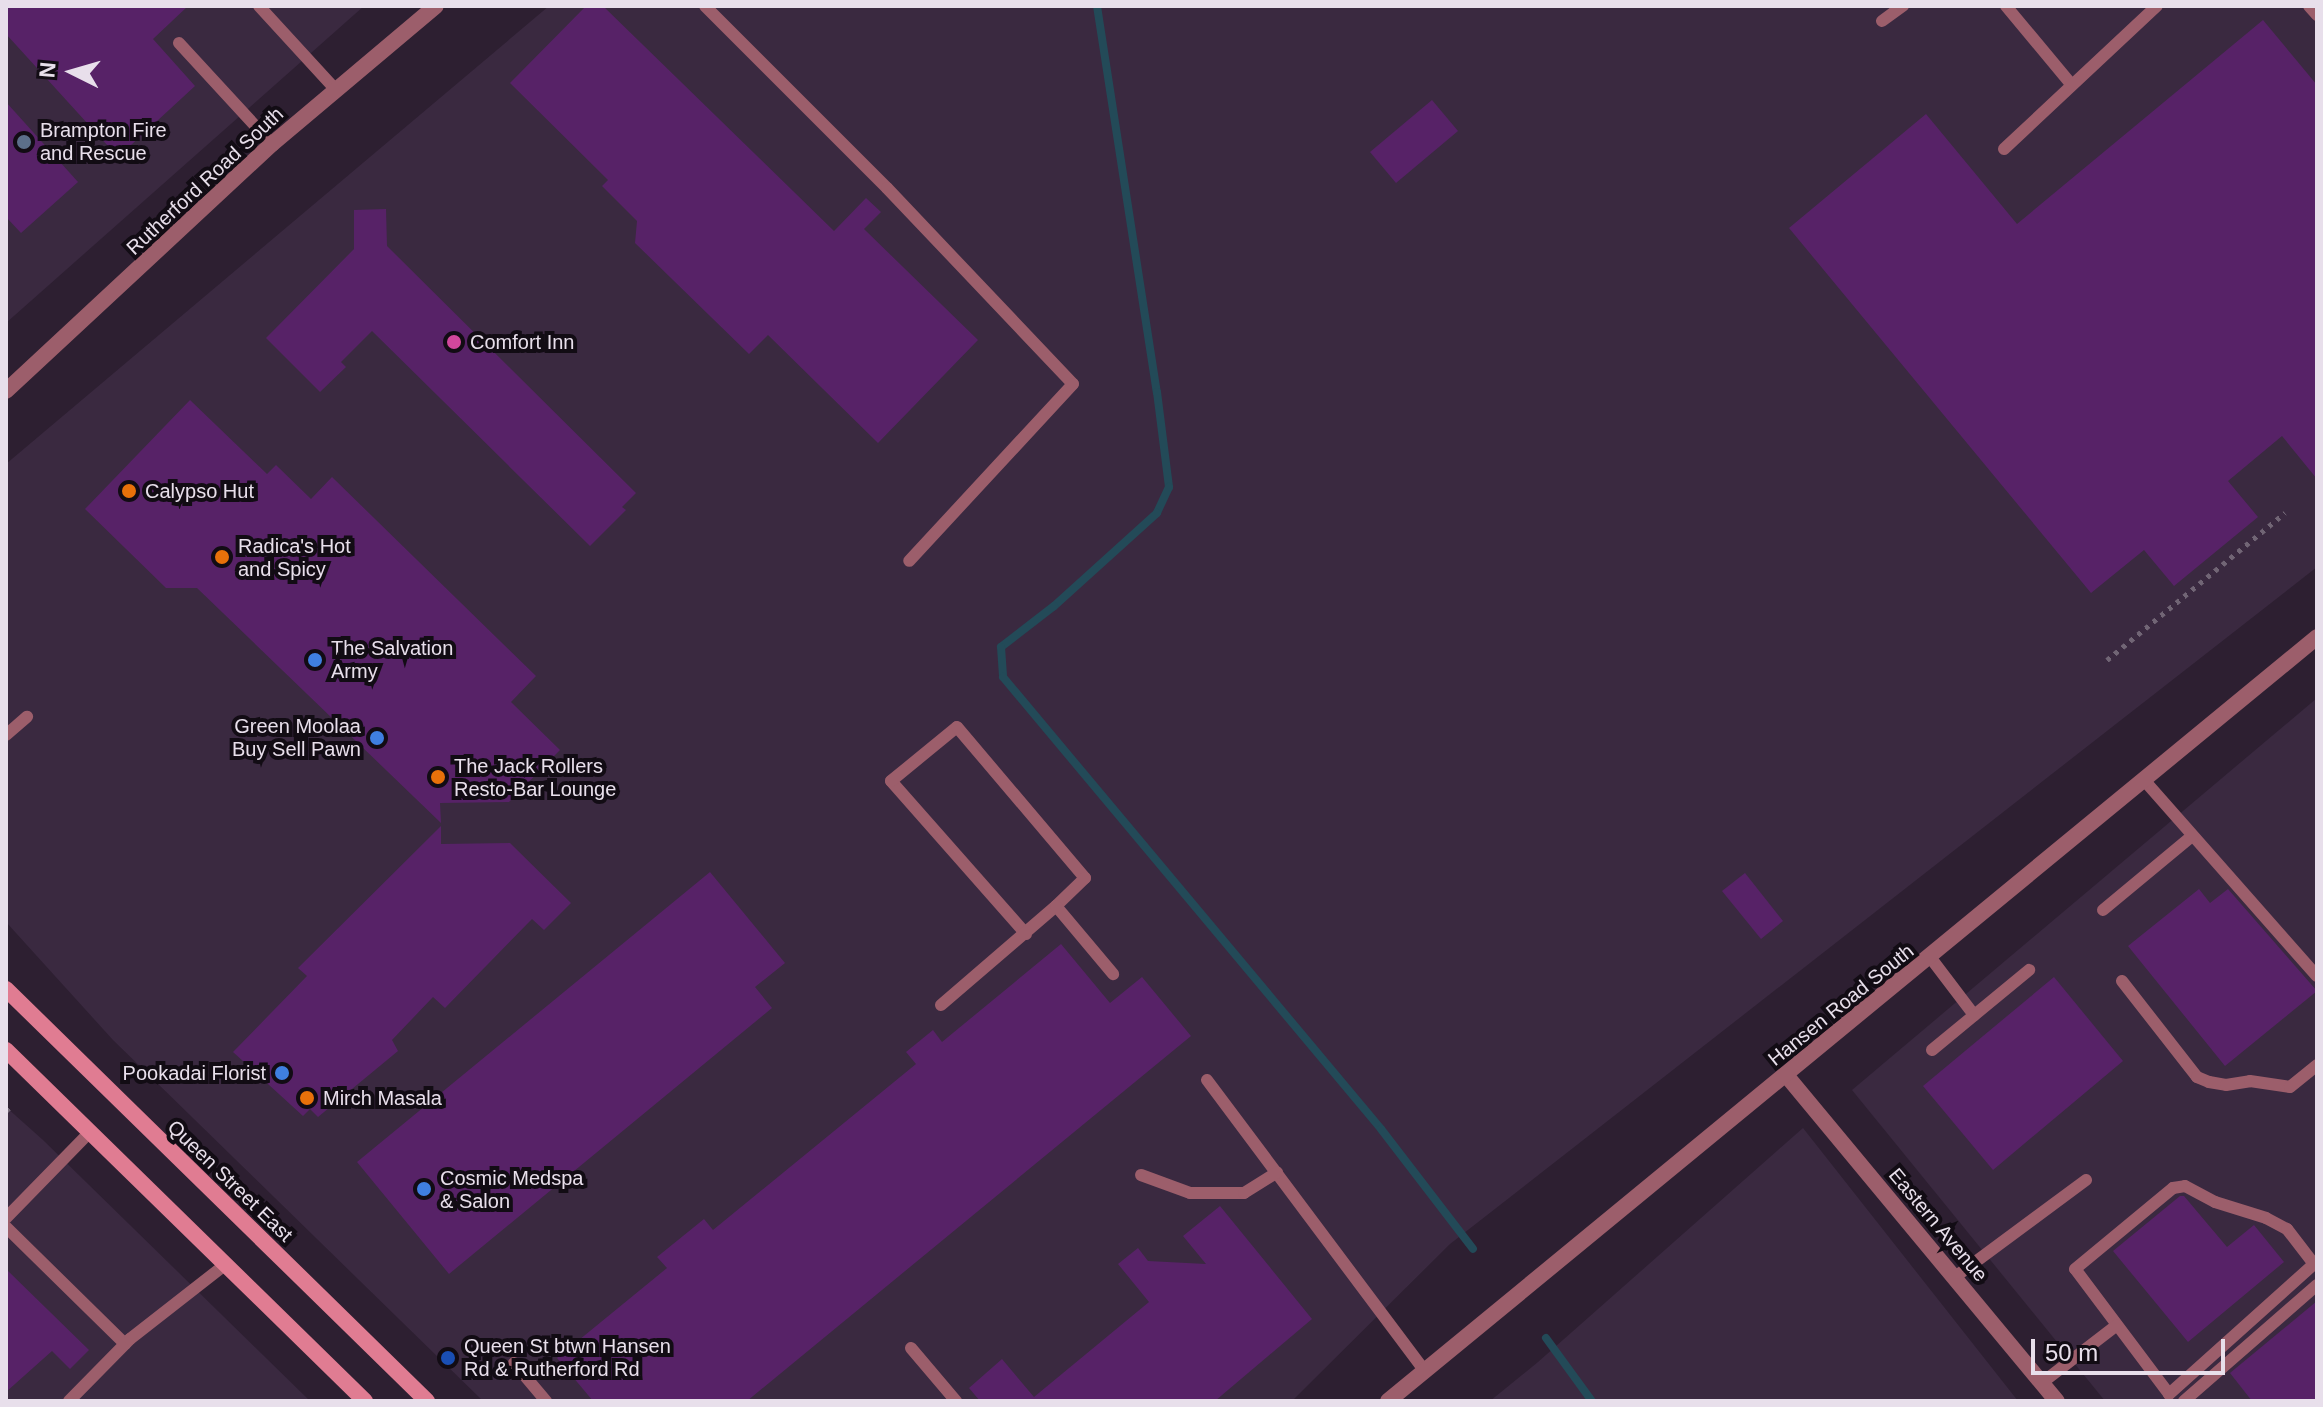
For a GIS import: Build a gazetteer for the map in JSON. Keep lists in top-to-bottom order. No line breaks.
{"streets":{"main road":["Queen Street East"],"street":["Rutherford Road South","Hansen Road South","Eastern Avenue"]},"crossings":[["Hansen Road South","Eastern Avenue"]],"places":["Brampton Fire and Rescue","Comfort Inn","Calypso Hut","Radica's Hot and Spicy","The Salvation Army","Green Moolaa Buy Sell Pawn","The Jack Rollers Resto-Bar Lounge","Pookadai Florist","Mirch Masala","Cosmic Medspa & Salon","Queen St btwn Hansen Rd & Rutherford Rd"],"scale_bar":"50 m","north":"left"}
